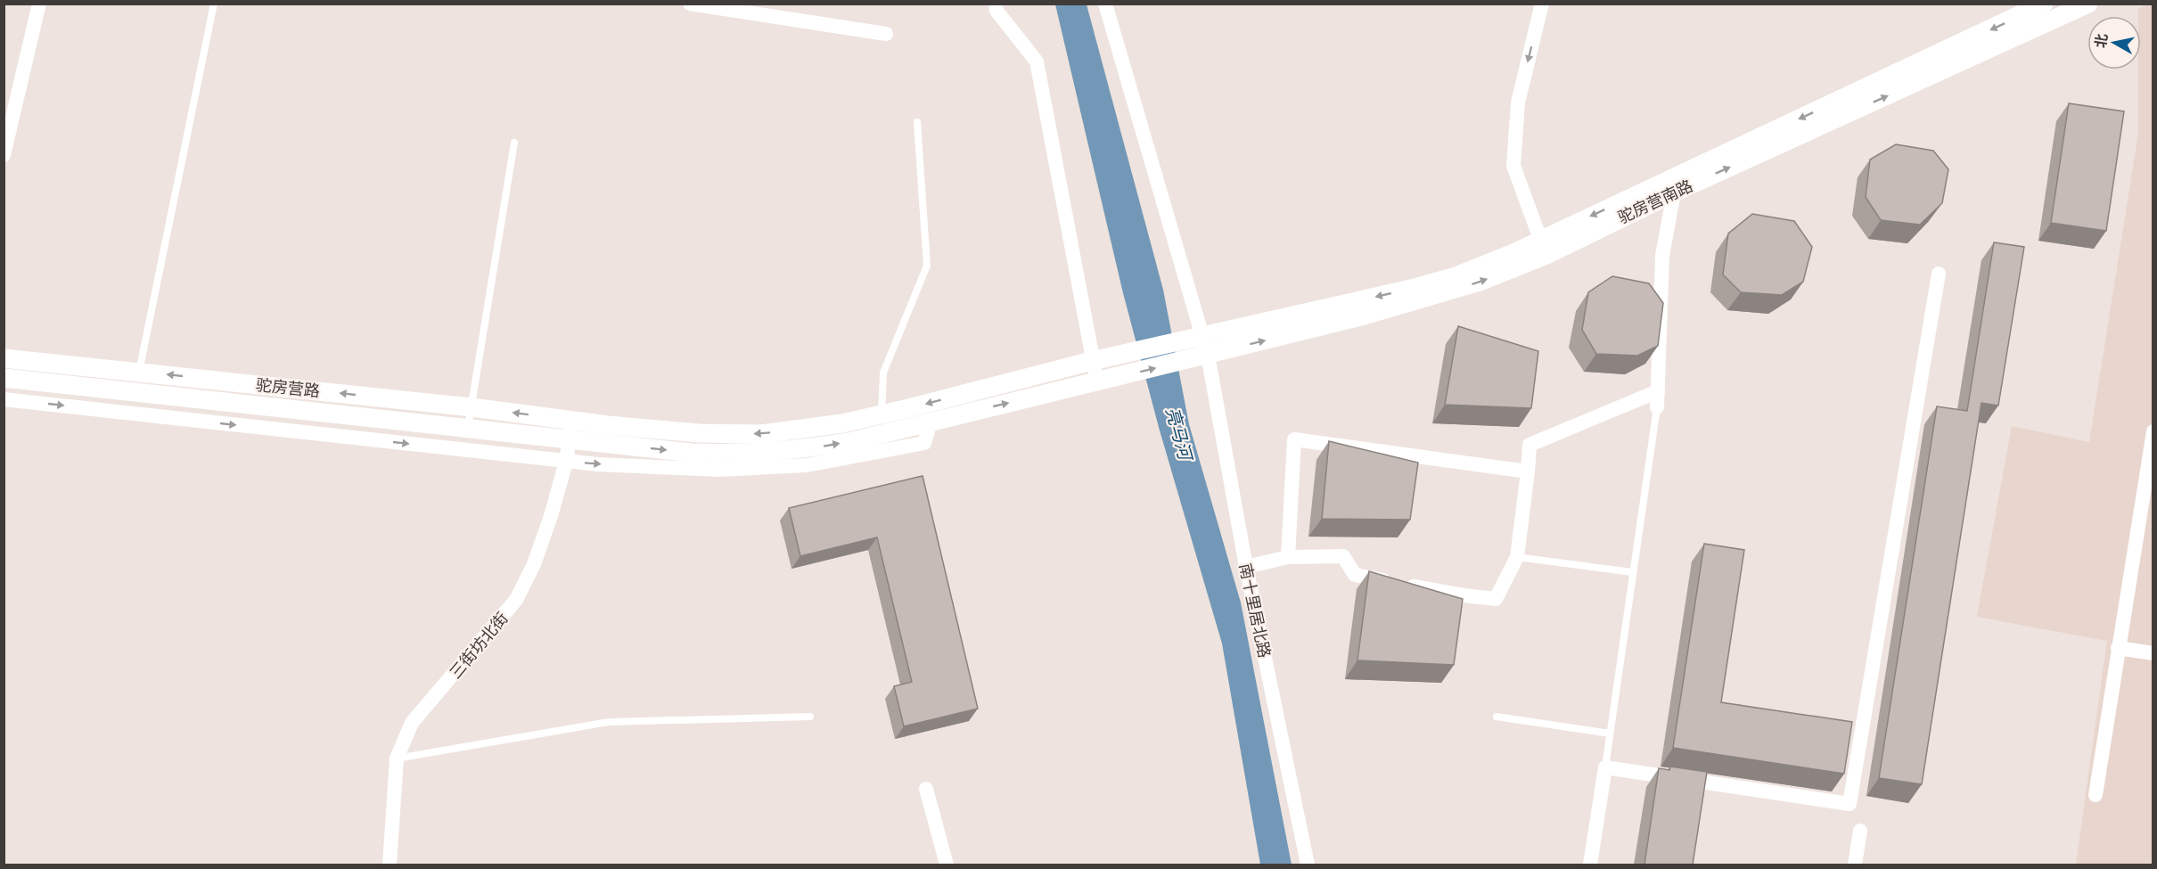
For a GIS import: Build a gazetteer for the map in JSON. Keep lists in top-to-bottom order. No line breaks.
{"streets":{"street":["驼房营南路","驼房营路","南十里居北路","三街坊北街"]},"crossings":[["驼房营南路","驼房营路"],["驼房营南路","南十里居北路"],["驼房营路","三街坊北街"]],"water":["亮马河"],"north":"left"}
